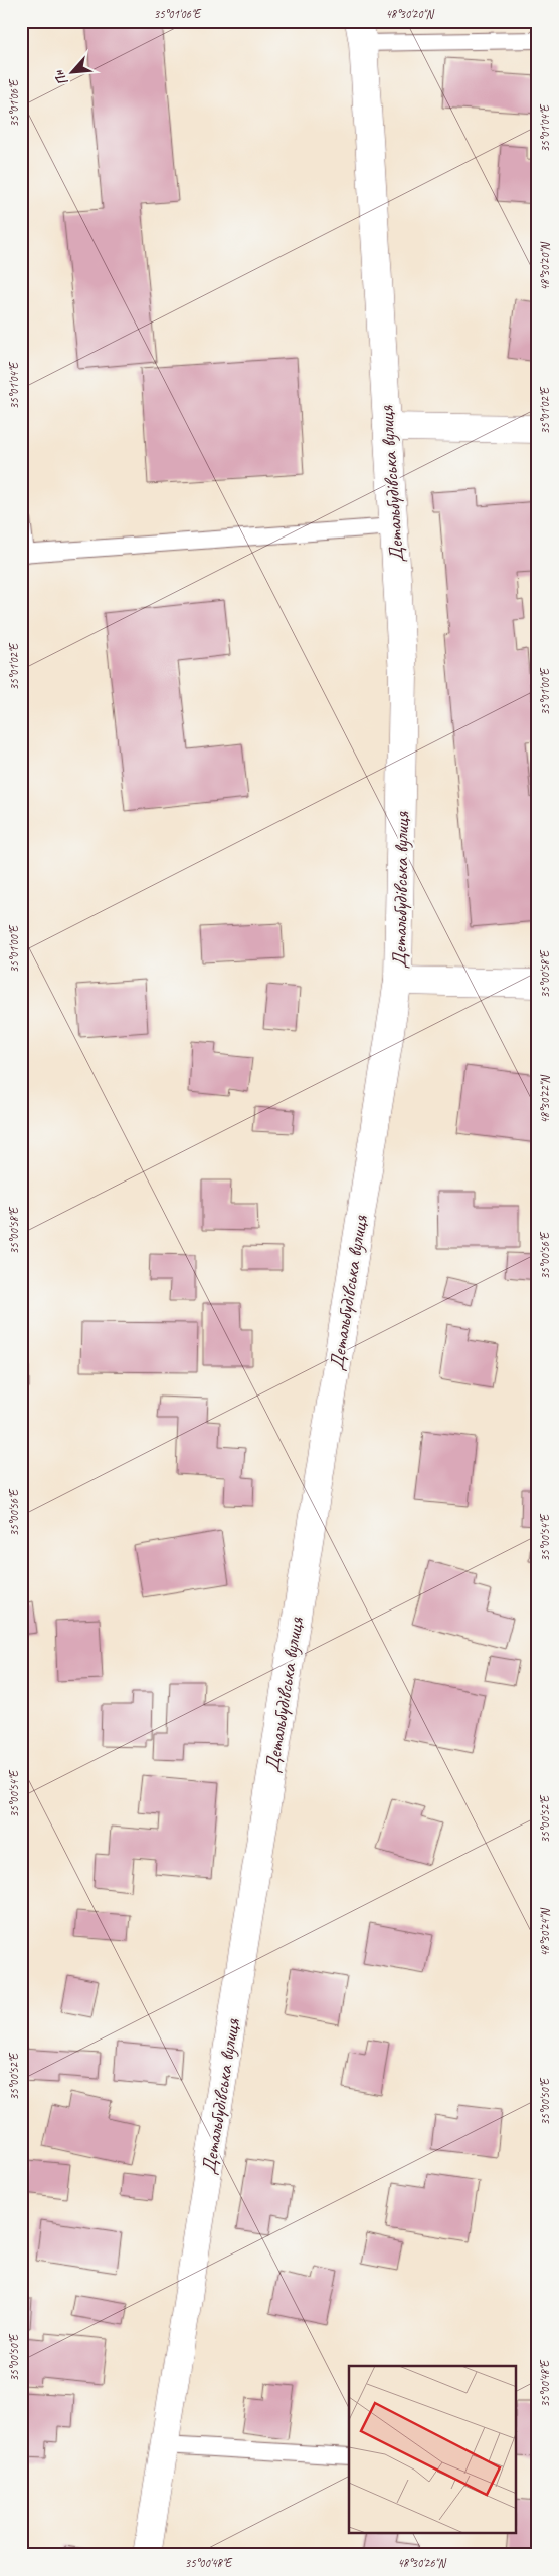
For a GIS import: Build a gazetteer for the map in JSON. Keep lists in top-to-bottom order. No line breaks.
{"streets":{"street":["Детальбудівська вулиця"]},"north":"bottom left","coordinates":["35°01'06\"E","48°30'20\"N","35°01'04\"E","35°01'02\"E","35°01'00\"E","35°00'58\"E","48°30'22\"N","35°00'56\"E","35°00'54\"E","35°00'52\"E","48°30'24\"N","35°00'50\"E","35°00'48\"E","48°30'26\"N"]}
